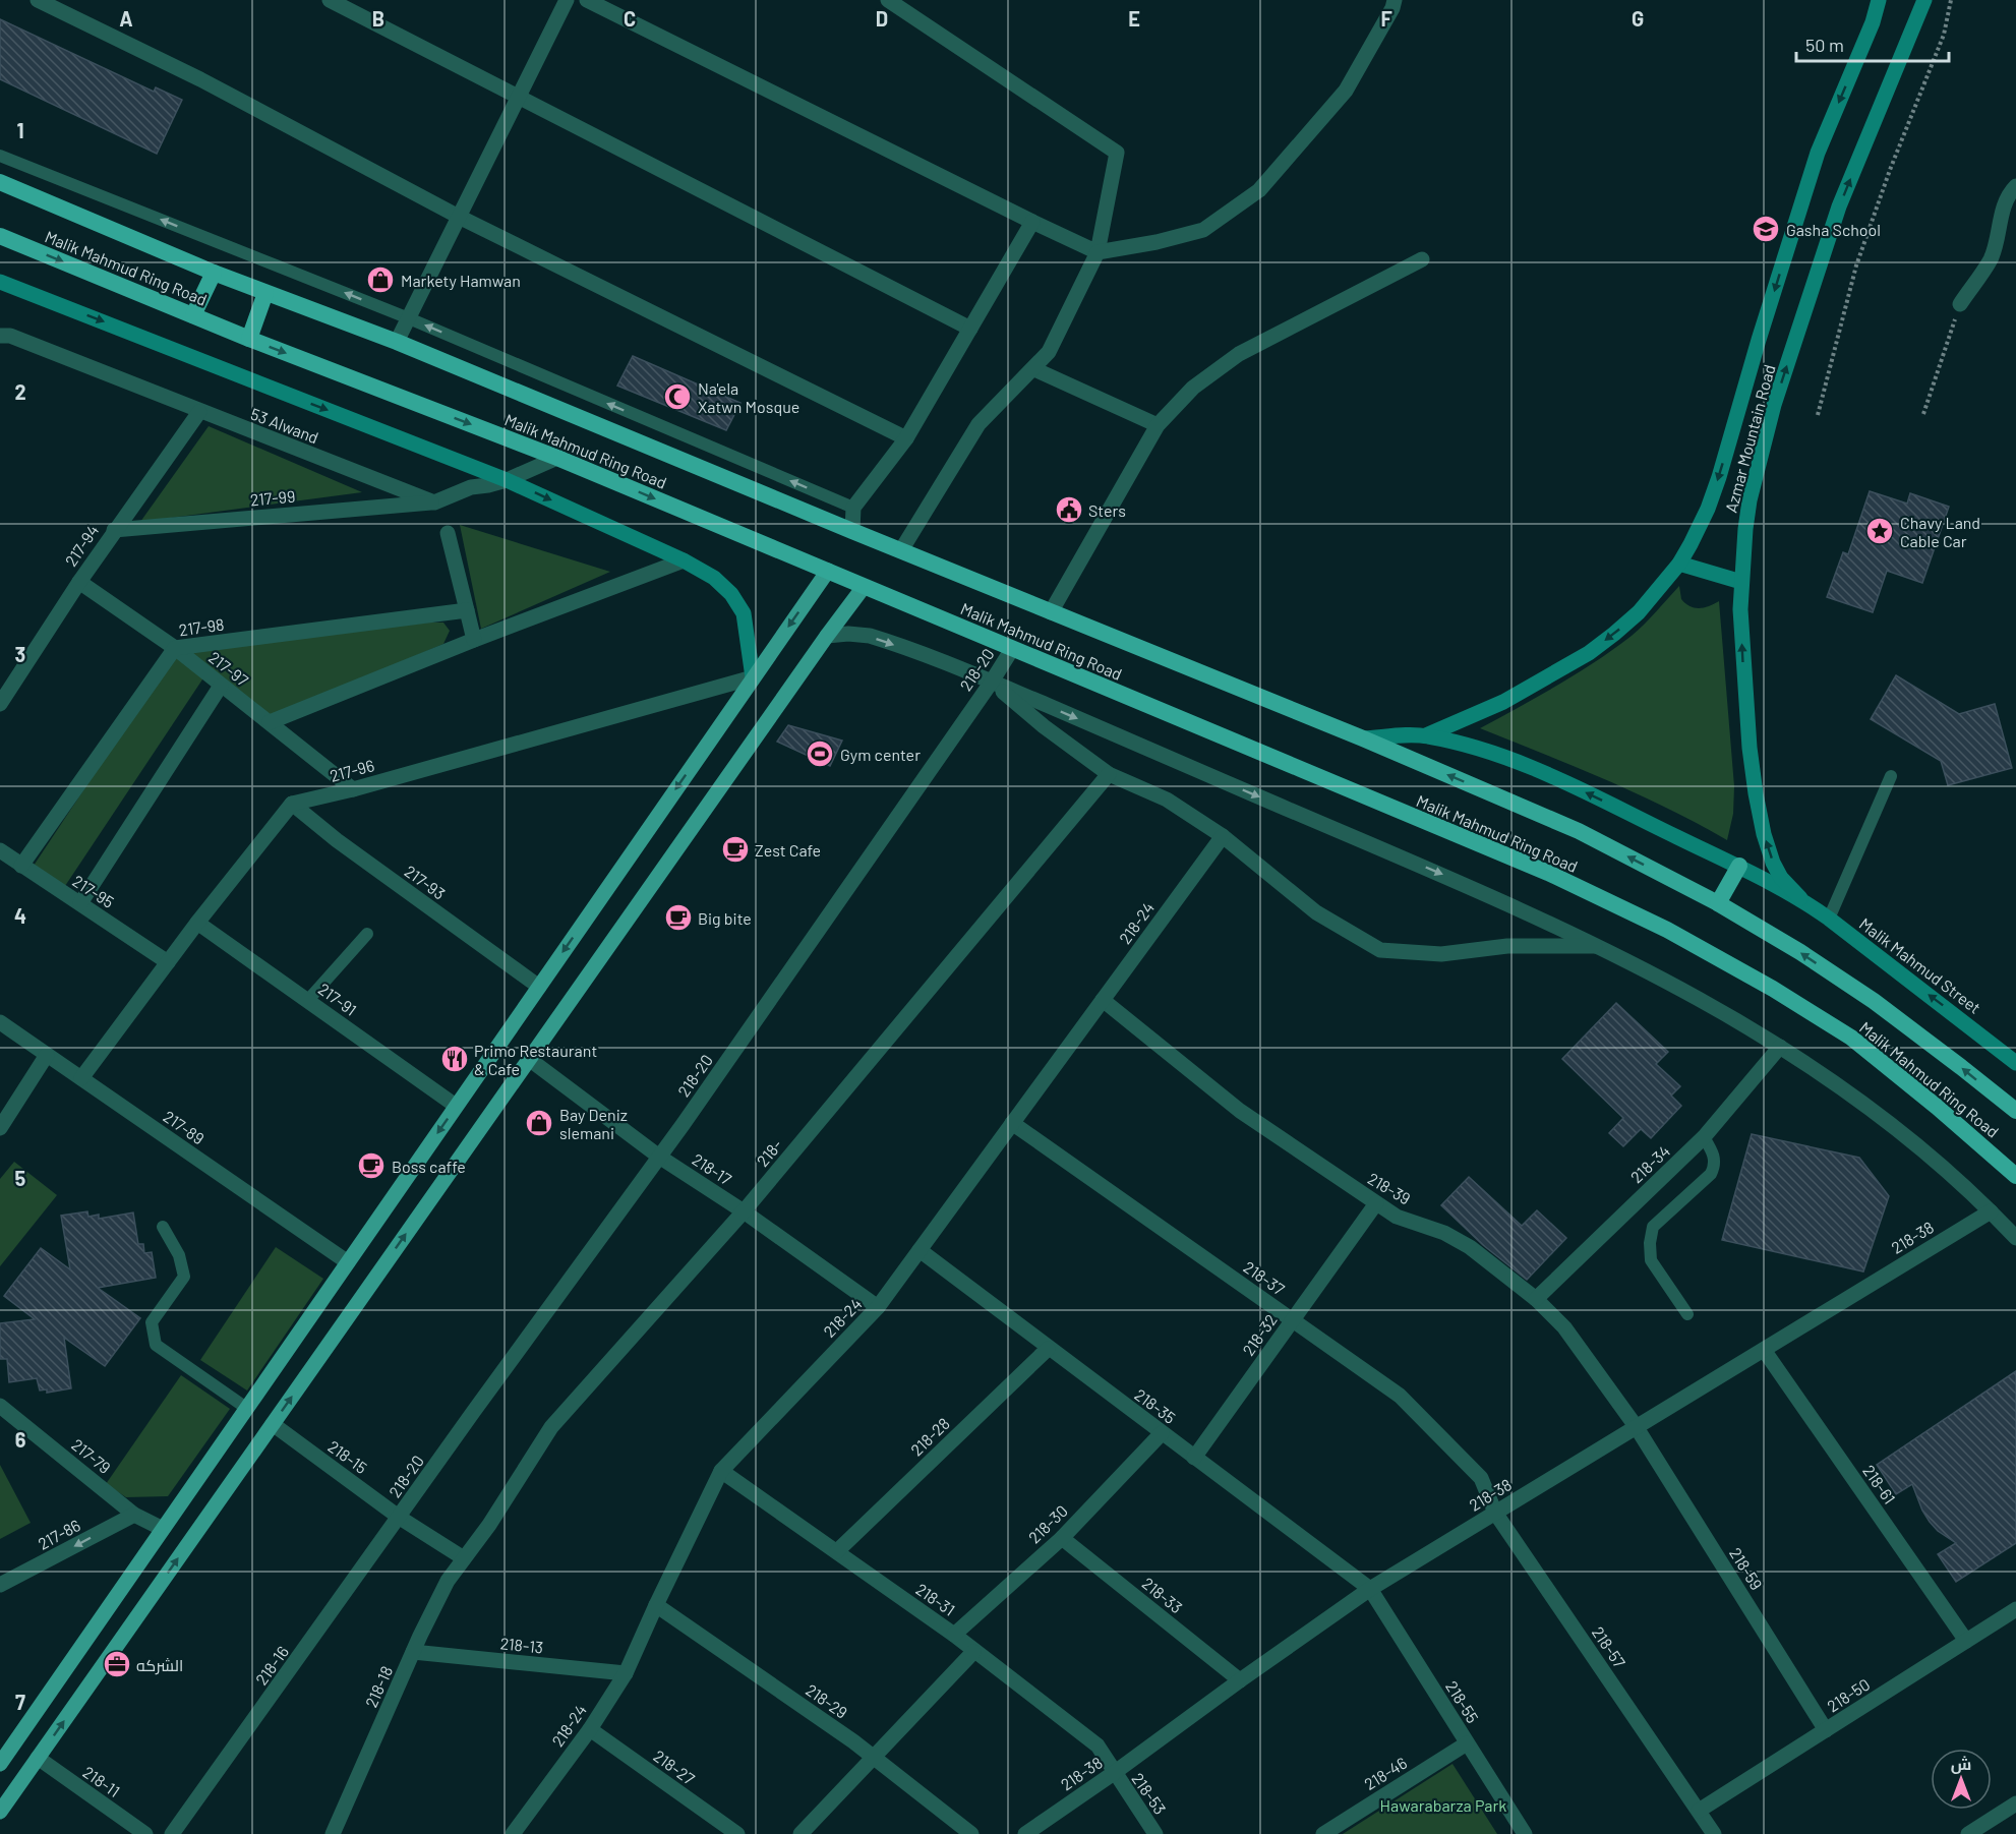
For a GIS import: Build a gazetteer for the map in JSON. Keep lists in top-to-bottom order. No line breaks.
{"streets":{"highway":["Malik Mahmud Ring Road"],"main road":["Azmar Mountain Road","Malik Mahmud Street"],"street":["53 Alwand","217-99","217-94","217-98","217-97","218-20","217-96","217-93","217-95","218-24","217-91","217-89","218-","218-34","218-17","218-39","218-38","218-37","218-32","218-35","218-28","217-79","218-15","218-61","218-30","217-86","218-59","218-33","218-31","218-13","218-57","218-16","218-18","218-50","218-29","218-55","218-27","218-46","218-11","218-53"]},"crossings":[["Malik Mahmud Ring Road","218-20"],["53 Alwand","217-99"],["53 Alwand","217-94"],["Azmar Mountain Road","Malik Mahmud Street"],["217-99","217-94"],["217-94","217-97"],["217-98","217-97"],["217-98","217-95"],["217-97","217-96"],["218-20","218-17"],["218-20","218-15"],["218-20","218-16"],["217-96","217-93"],["218-24","218-17"],["218-24","218-39"],["218-24","218-37"],["218-24","218-35"],["218-24","218-31"],["218-24","218-13"],["218-24","218-29"],["218-24","218-27"],["218-","218-17"],["218-","218-15"],["218-","218-18"],["218-34","218-39"],["218-39","218-38"],["218-39","218-32"],["218-39","218-59"],["218-38","218-35"],["218-38","218-61"],["218-38","218-59"],["218-38","218-33"],["218-38","218-31"],["218-38","218-57"],["218-38","218-55"],["218-38","218-53"],["218-37","218-32"],["218-37","218-57"],["218-32","218-35"],["218-35","218-28"],["218-35","218-30"],["218-35","218-55"],["218-28","218-31"],["217-79","217-86"],["218-15","218-16"],["218-15","218-18"],["218-61","218-50"],["218-30","218-33"],["218-30","218-31"],["218-59","218-50"],["218-31","218-53"],["218-13","218-18"],["218-57","218-50"],["218-55","218-46"]],"one_way":["Malik Mahmud Street","217-86"],"parks":["Hawarabarza Park"],"places":{"school or university":["Gasha School"],"shop":["Markety Hamwan","Bay Deniz slemani"],"mosque":["Na'ela Xatwn Mosque"],"public building":["Sters"],"place":["Chavy Land Cable Car"],"sports":["Gym center"],"cafe":["Zest Cafe","Big bite","Boss caffe"],"restaurant":["Primo Restaurant & Cafe"],"office":["الشركه"]},"scale_bar":"50 m","north":"top","grid":{"columns":["A","B","C","D","E","F","G"],"rows":["1","2","3","4","5","6","7"]}}
